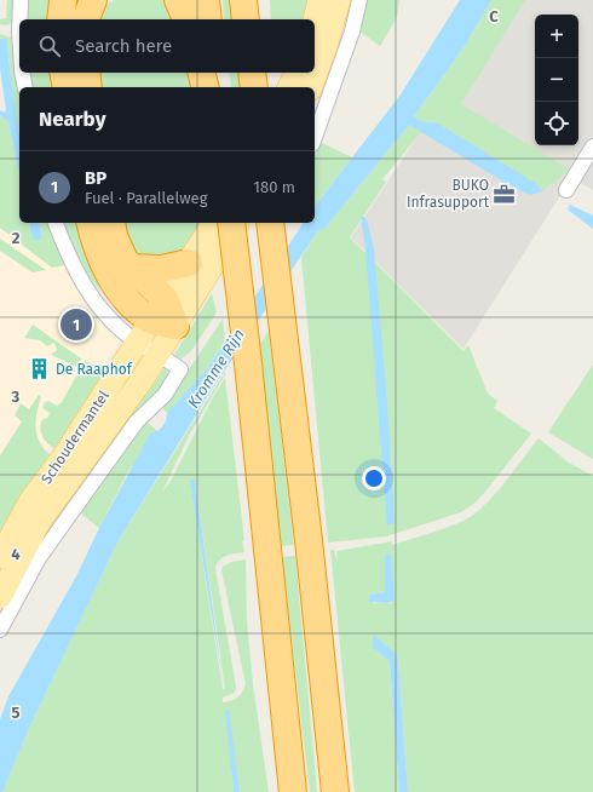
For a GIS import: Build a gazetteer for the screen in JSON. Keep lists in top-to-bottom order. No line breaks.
{"streets":{"main road":["Schoudermantel"]},"water":["Kromme Rijn"],"places":{"office":["BUKO Infrasupport"],"building":["De Raaphof"]},"page":{"map_buttons":["+","−"],"search":"Search here","heading":"Nearby","list":[{"mark":"1","name":"BP","note":"Fuel · Parallelweg","value":"180 m"}],"pins":"1"},"grid":{"columns":["C"],"rows":["2","3","4","5"]}}
